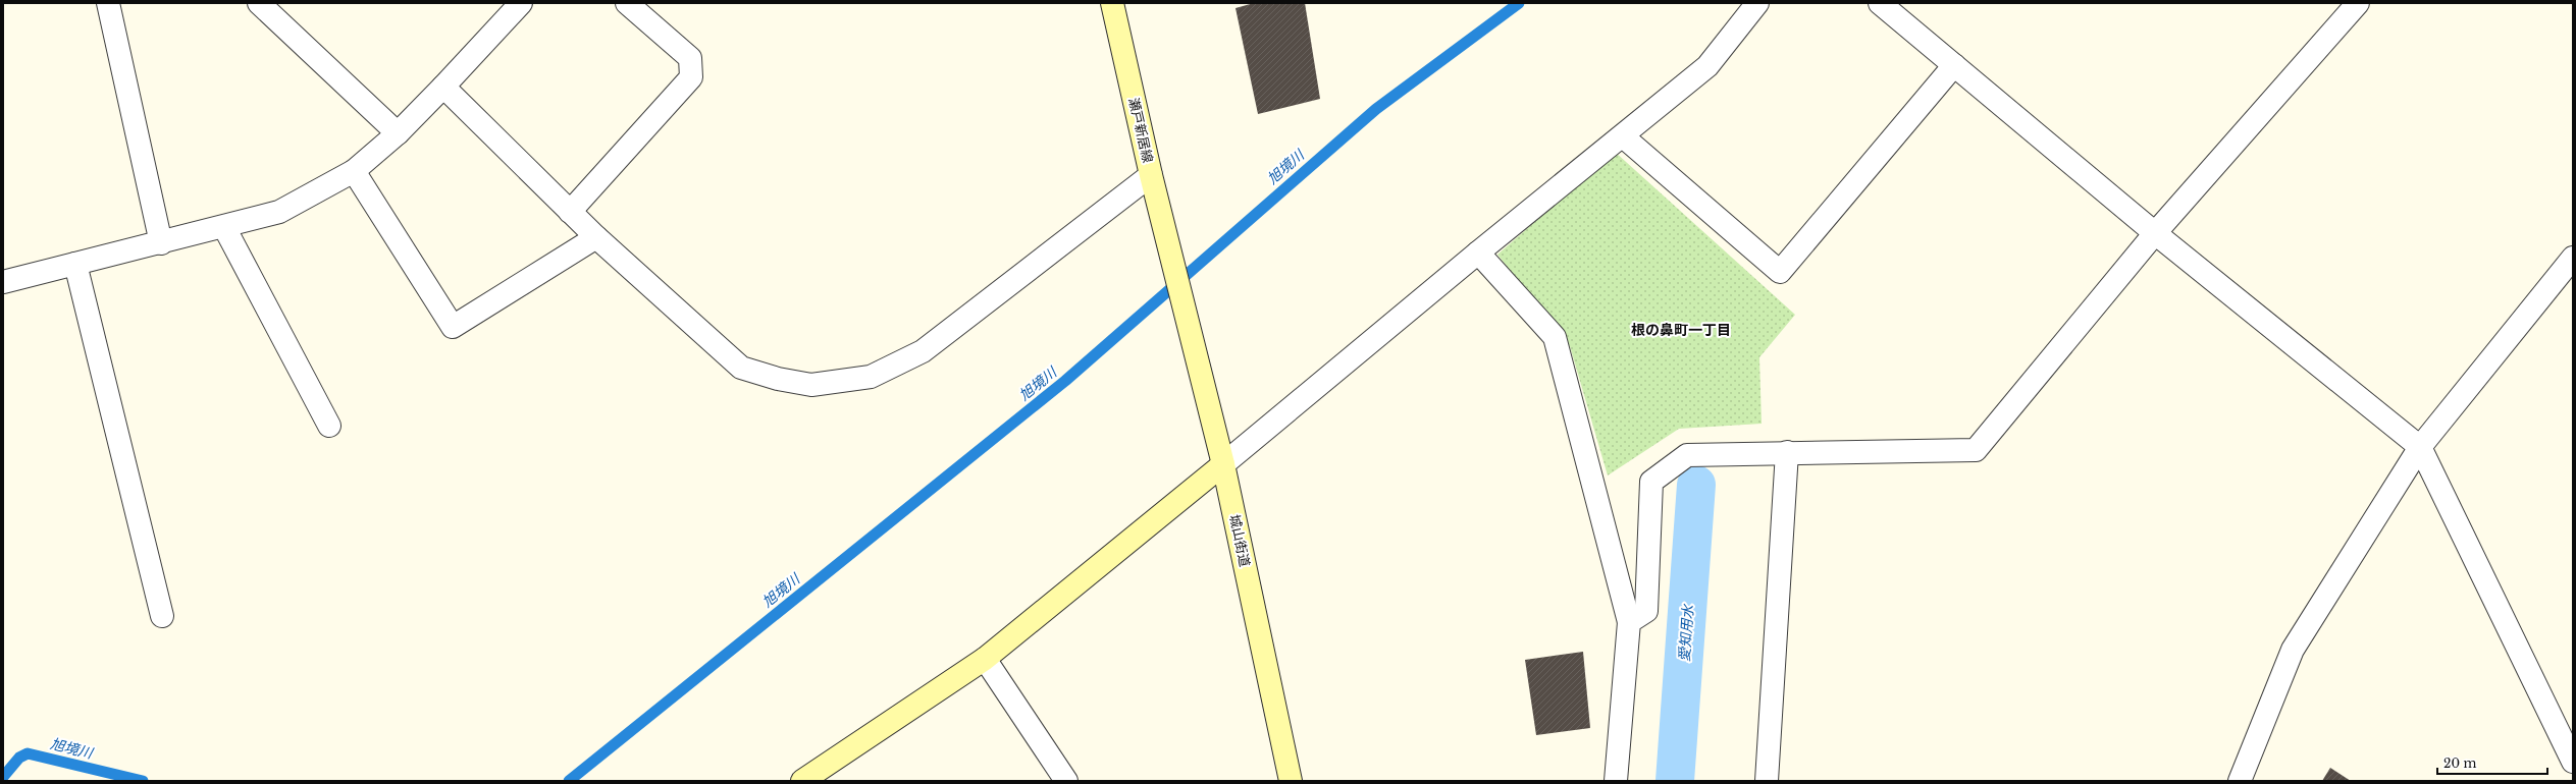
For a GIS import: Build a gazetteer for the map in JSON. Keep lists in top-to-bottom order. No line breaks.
{"streets":{"street":["瀬戸新居線","城山街道"]},"crossings":[["瀬戸新居線","城山街道"]],"districts":["根の鼻町一丁目"],"water":["旭境川","愛知用水"],"scale_bar":"20 m"}
